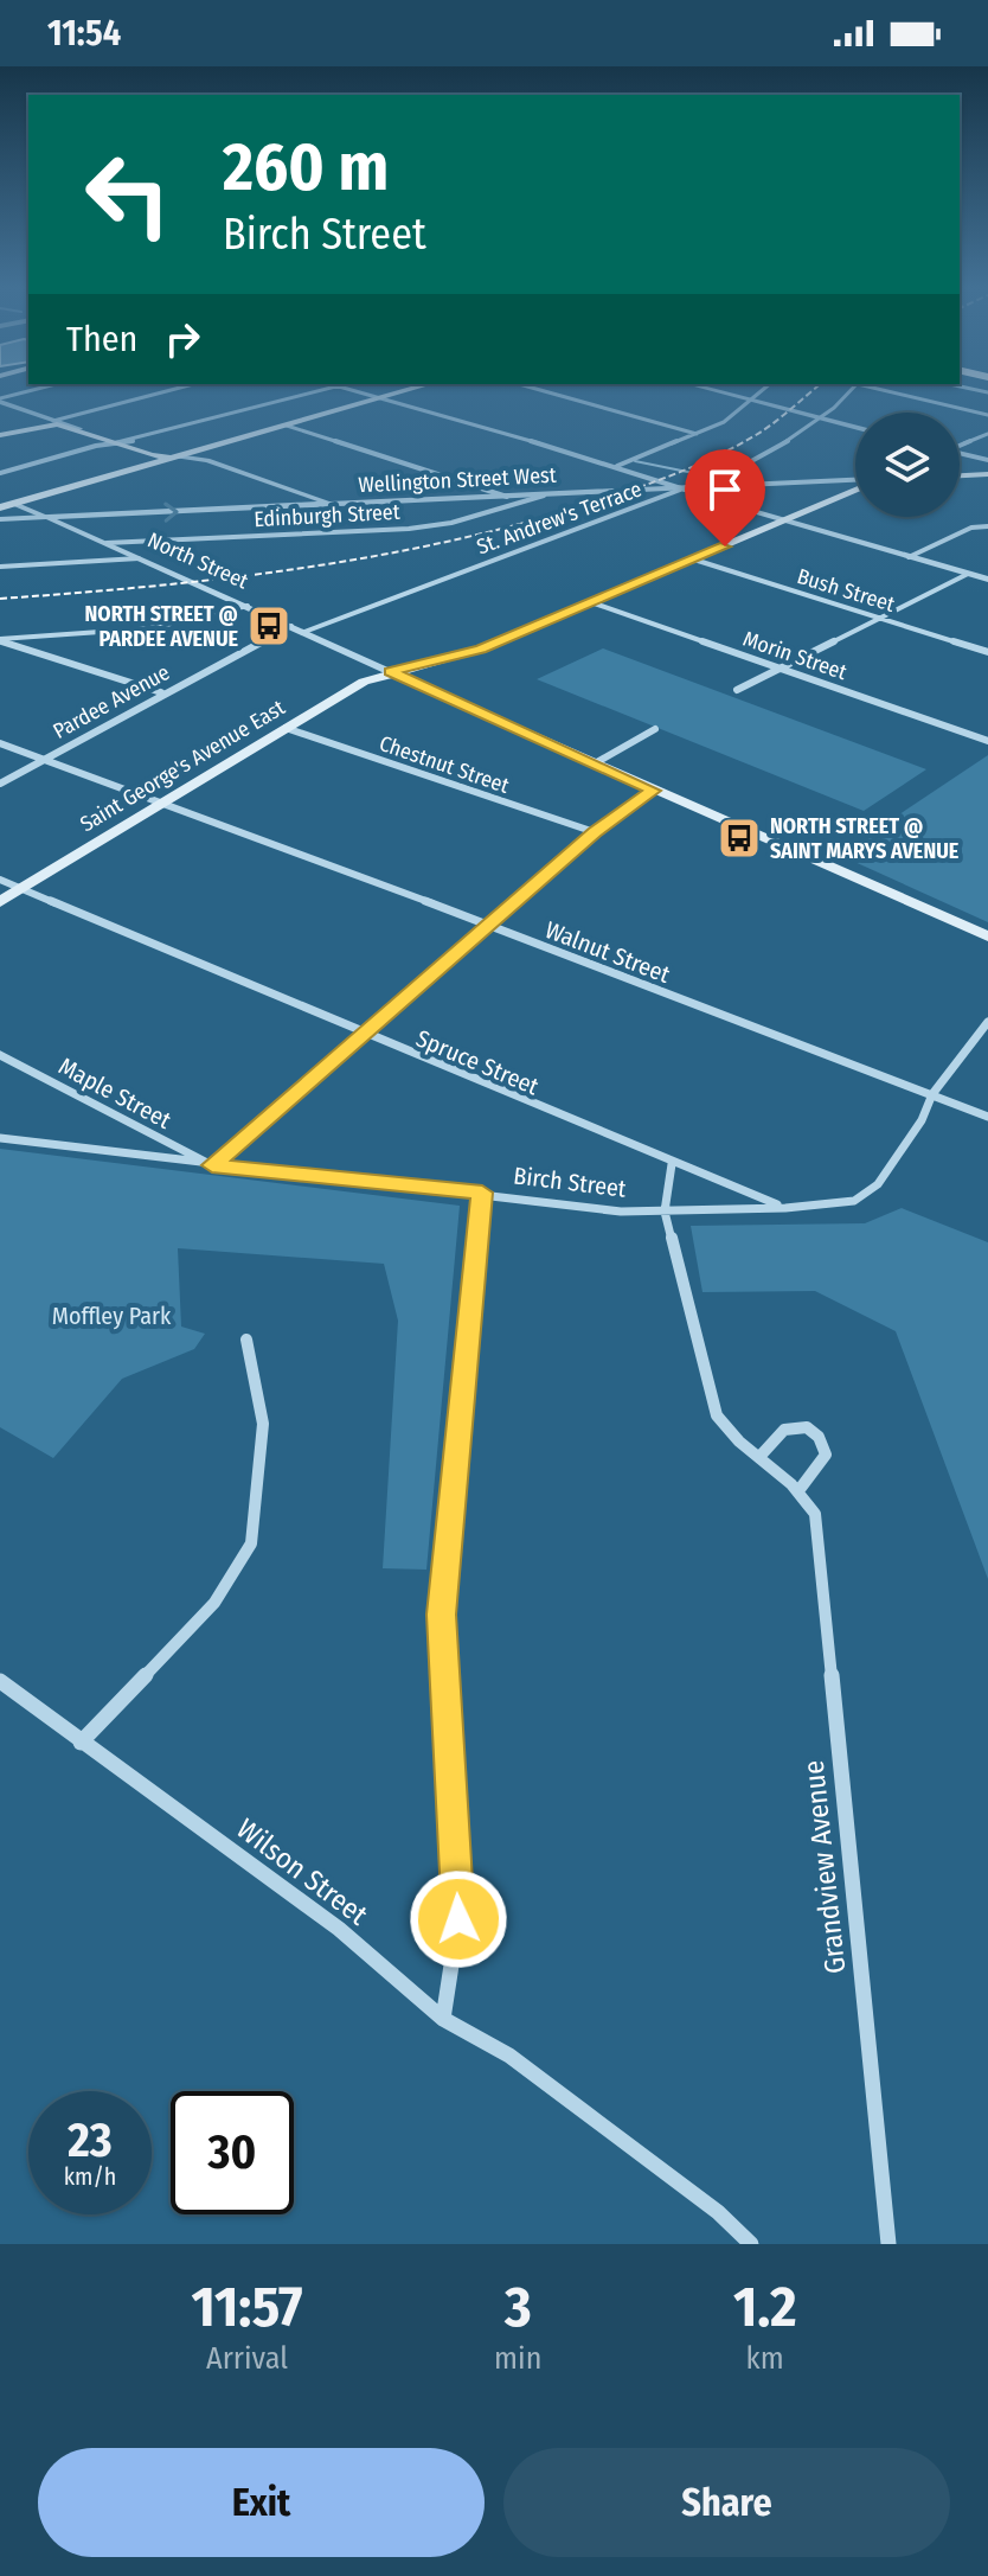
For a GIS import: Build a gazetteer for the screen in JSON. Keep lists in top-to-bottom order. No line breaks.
{"streets":{"main road":["North Street","Saint George's Avenue East"],"street":["Wellington Street West","Edinburgh Street","St. Andrew's Terrace","Bush Street","Morin Street","Pardee Avenue","Chestnut Street","Walnut Street","Spruce Street","Maple Street","Birch Street","Grandview Avenue","Wilson Street"]},"crossings":[["Wellington Street West","Edinburgh Street"],["Wellington Street West","St. Andrew's Terrace"],["Wellington Street West","North Street"],["Edinburgh Street","North Street"],["St. Andrew's Terrace","North Street"],["North Street","Pardee Avenue"],["North Street","Saint George's Avenue East"],["Bush Street","Saint George's Avenue East"],["Morin Street","Saint George's Avenue East"],["Pardee Avenue","Walnut Street"],["Chestnut Street","Saint George's Avenue East"],["Saint George's Avenue East","Walnut Street"],["Saint George's Avenue East","Spruce Street"],["Walnut Street","Birch Street"],["Spruce Street","Birch Street"],["Maple Street","Birch Street"]],"parks":["Moffley Park"],"places":{"bus stop":["NORTH STREET @ PARDEE AVENUE","NORTH STREET @ SAINT MARYS AVENUE"]},"page":{"status":"11:54","turn":["260 m","Birch Street"],"then":"Then","speed":"23 km/h","limit":"30","eta":["11:57","Arrival","3","min","1.2","km"],"buttons":["Exit","Share"]}}
